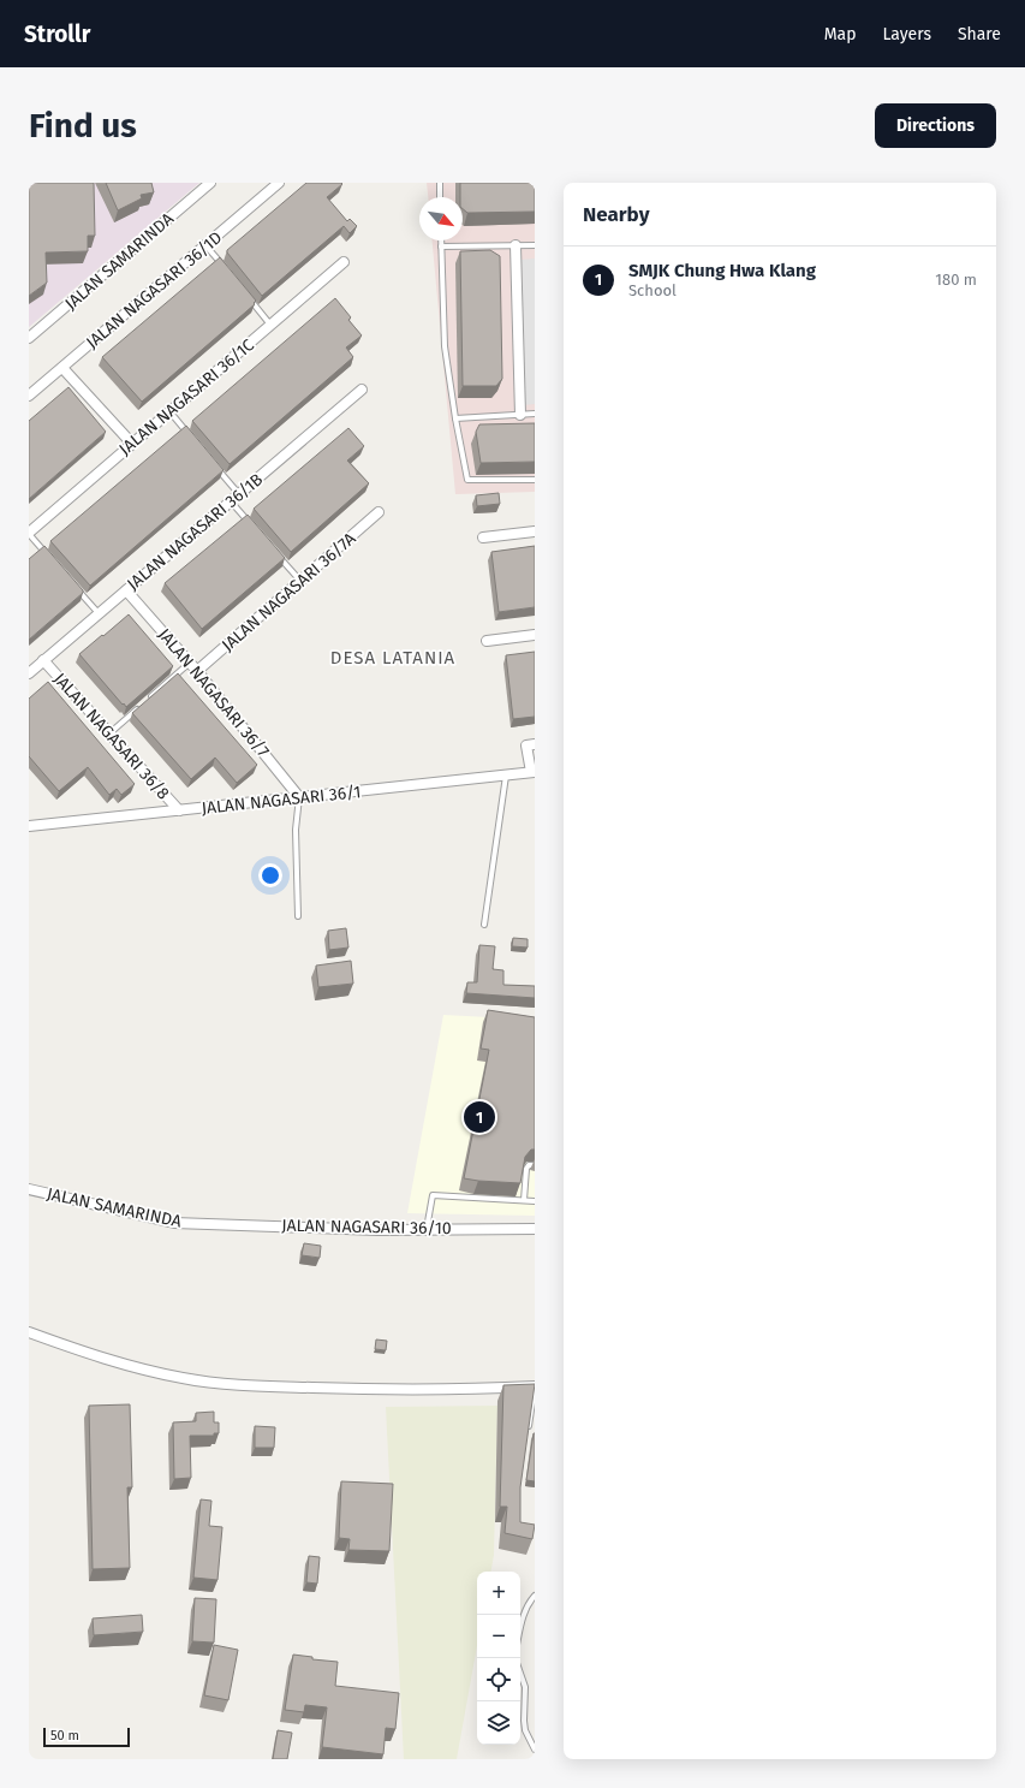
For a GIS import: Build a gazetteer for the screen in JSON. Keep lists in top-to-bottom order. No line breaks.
{"streets":{"street":["JALAN SAMARINDA","JALAN NAGASARI 36/1D","JALAN NAGASARI 36/1C","JALAN NAGASARI 36/1B","JALAN NAGASARI 36/7A","JALAN NAGASARI 36/7","JALAN NAGASARI 36/8","JALAN NAGASARI 36/1","JALAN NAGASARI 36/10"]},"crossings":[["JALAN SAMARINDA","JALAN NAGASARI 36/10"],["JALAN NAGASARI 36/1B","JALAN NAGASARI 36/7"],["JALAN NAGASARI 36/1B","JALAN NAGASARI 36/8"],["JALAN NAGASARI 36/7A","JALAN NAGASARI 36/7"],["JALAN NAGASARI 36/7","JALAN NAGASARI 36/1"],["JALAN NAGASARI 36/8","JALAN NAGASARI 36/1"]],"districts":["DESA LATANIA"],"scale_bar":"50 m","north":"bottom right","page":{"header":"Strollr","nav":["Map","Layers","Share"],"buttons":"Directions","title":"Find us","heading":"Nearby","list":[{"mark":"1","name":"SMJK Chung Hwa Klang","note":"School","value":"180 m"}],"pins":"1","map_buttons":["+","−"],"scale":"50 m"}}
